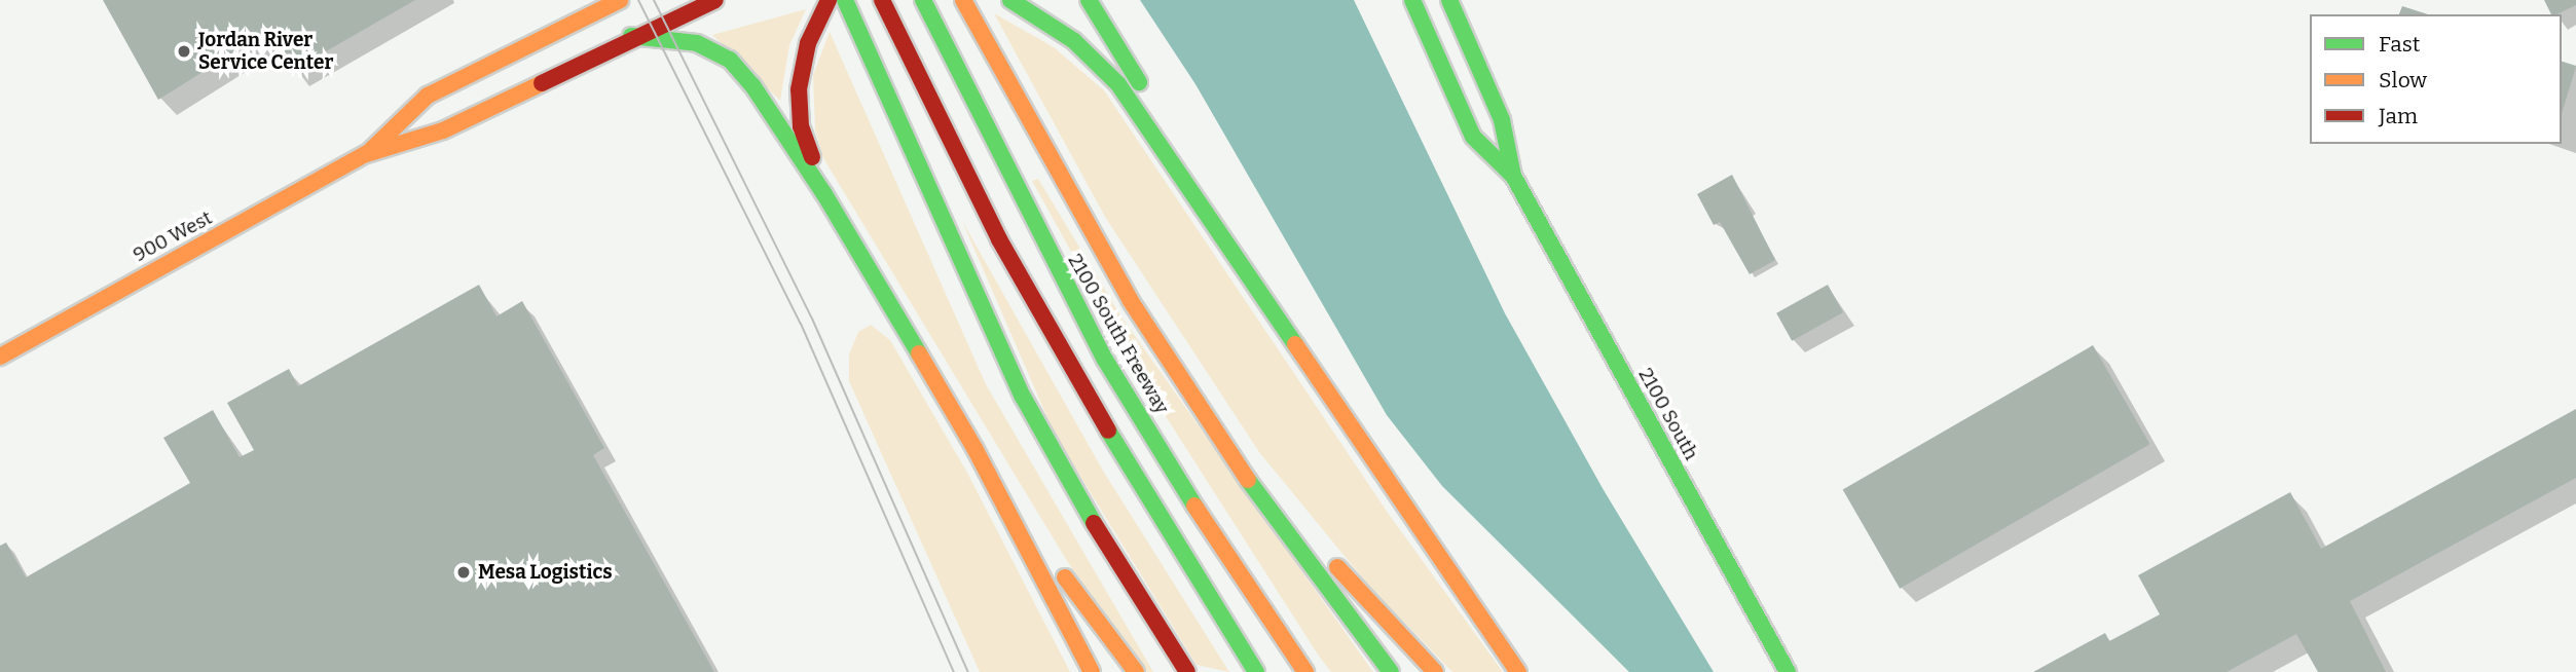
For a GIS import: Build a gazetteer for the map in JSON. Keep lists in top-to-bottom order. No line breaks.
{"streets":{"main road":["900 West","2100 South Freeway","2100 South"]},"places":["Jordan River Service Center","Mesa Logistics"],"legend":["Fast","Slow","Jam"]}
